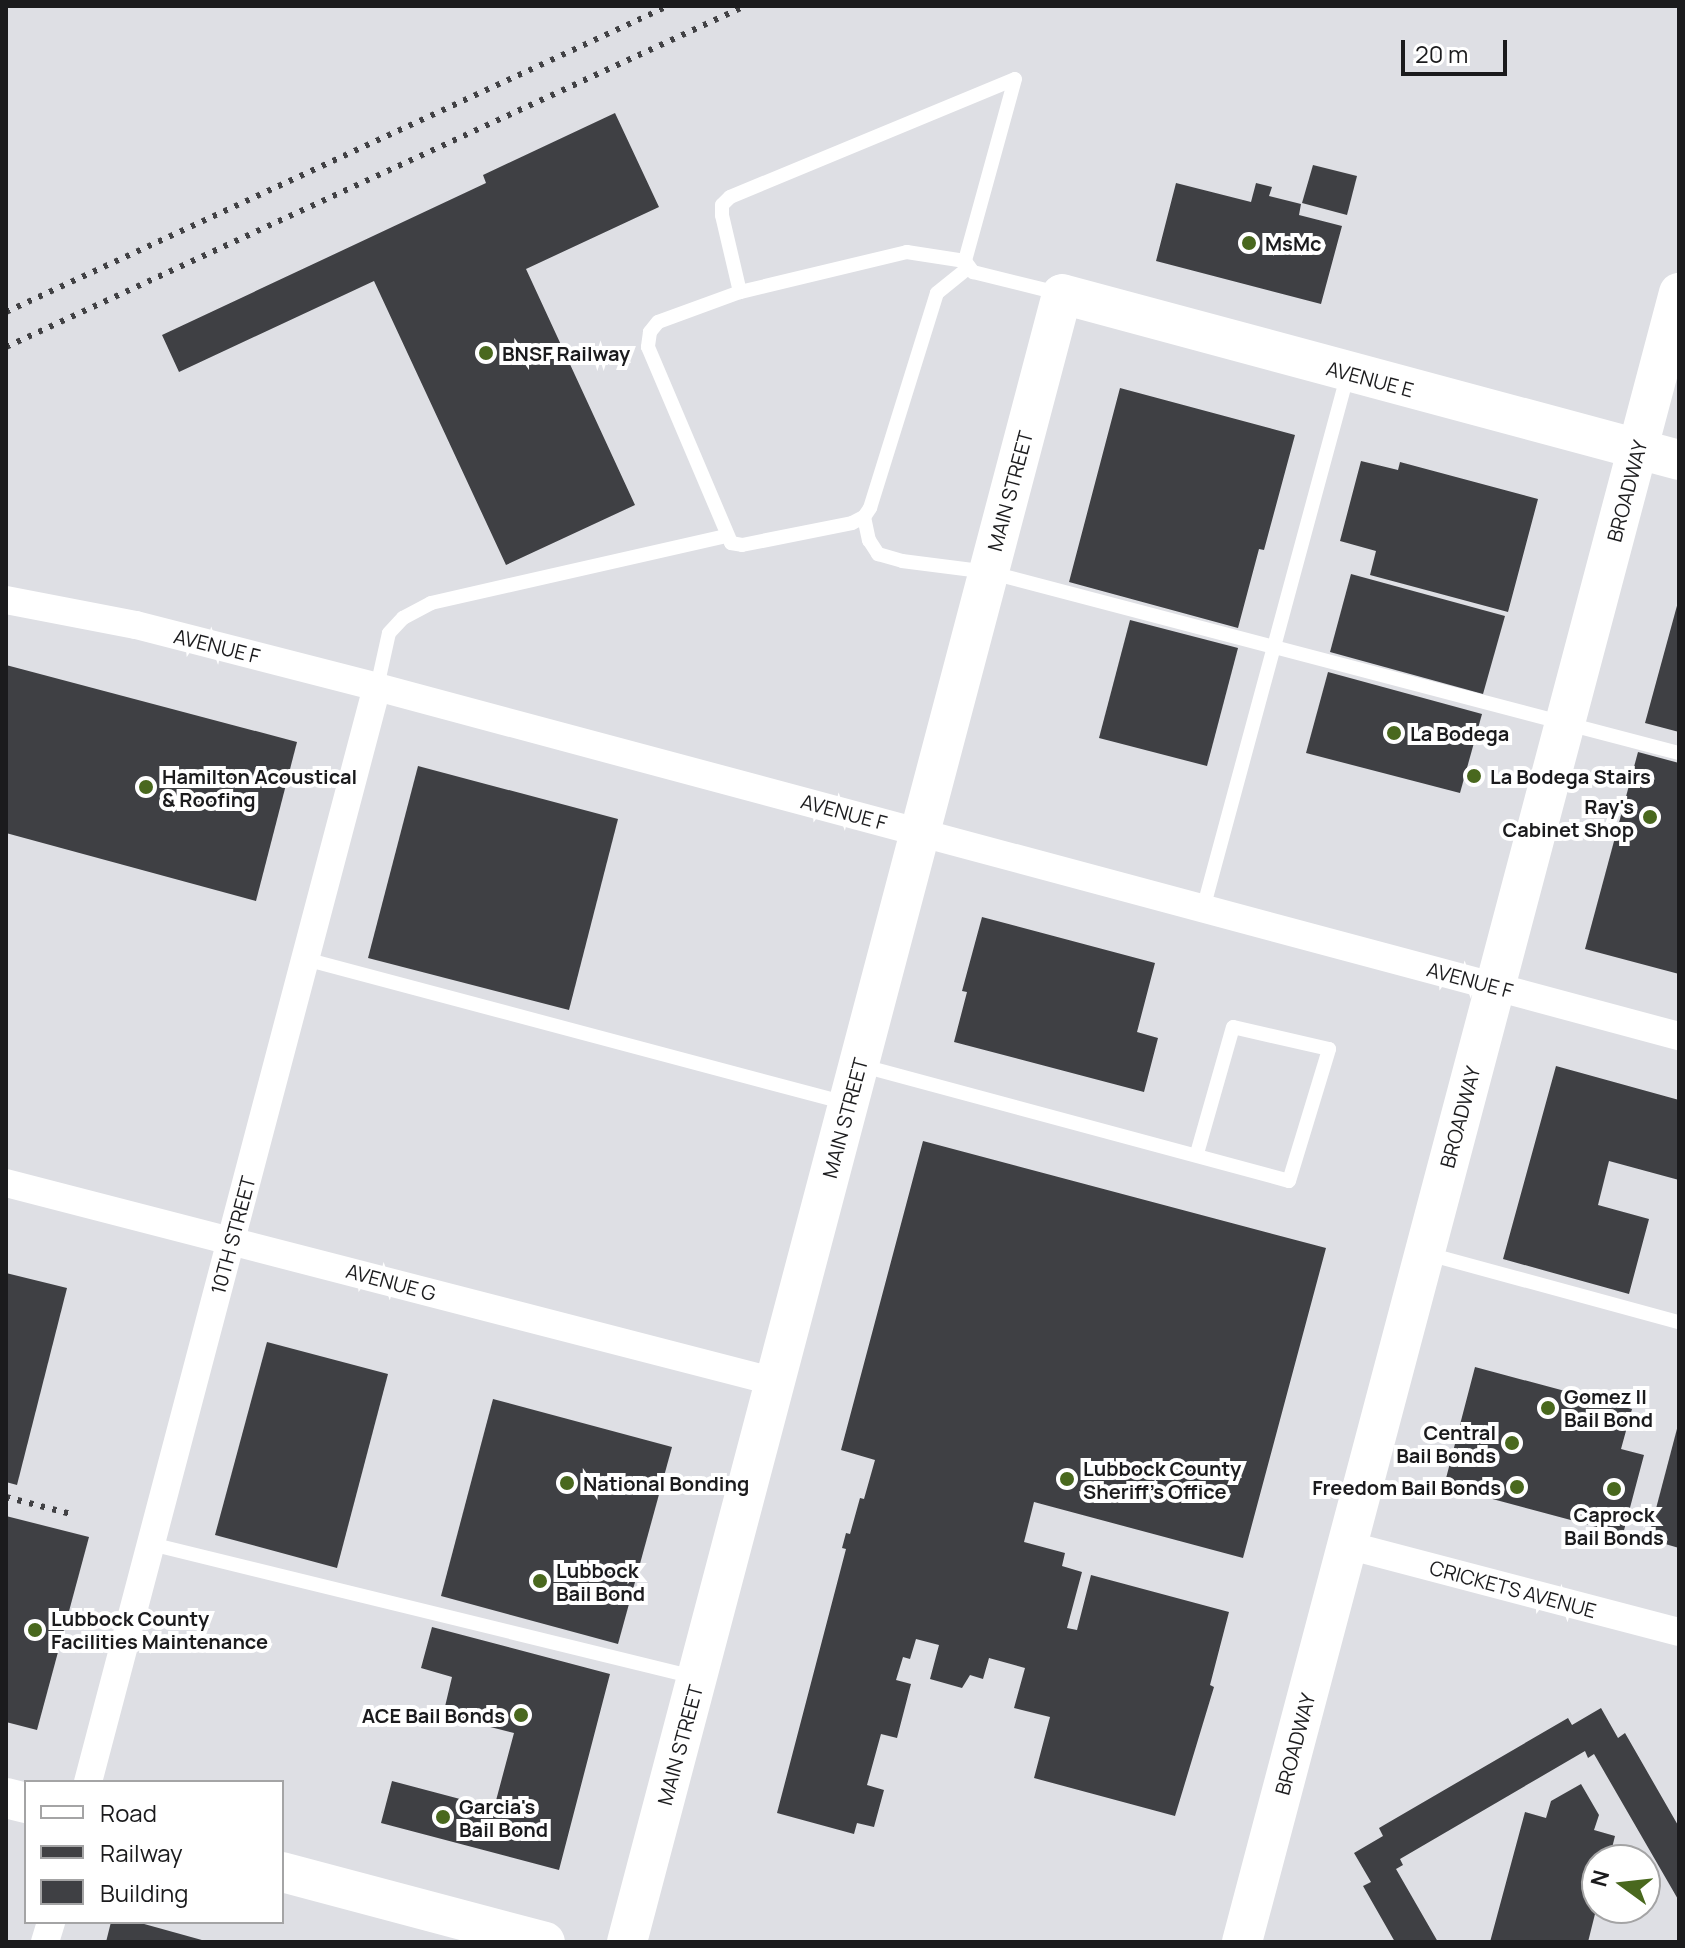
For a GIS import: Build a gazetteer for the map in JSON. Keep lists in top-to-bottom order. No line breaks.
{"streets":{"street":["AVENUE E","MAIN STREET","BROADWAY","AVENUE F","10TH STREET","AVENUE G","CRICKETS AVENUE"]},"crossings":[["AVENUE E","MAIN STREET"],["AVENUE E","BROADWAY"],["MAIN STREET","AVENUE F"],["MAIN STREET","AVENUE G"],["BROADWAY","AVENUE F"],["BROADWAY","CRICKETS AVENUE"],["AVENUE F","10TH STREET"],["10TH STREET","AVENUE G"]],"places":["MsMc","BNSF Railway","La Bodega","La Bodega Stairs","Hamilton Acoustical & Roofing","Ray's Cabinet Shop","Gomez II Bail Bond","Central Bail Bonds","Lubbock County Sheriff's Office","National Bonding","Freedom Bail Bonds","Caprock Bail Bonds","Lubbock Bail Bond","Lubbock County Facilities Maintenance","ACE Bail Bonds","Garcia's Bail Bond"],"legend":["Road","Railway","Building"],"scale_bar":"20 m","north":"left"}
